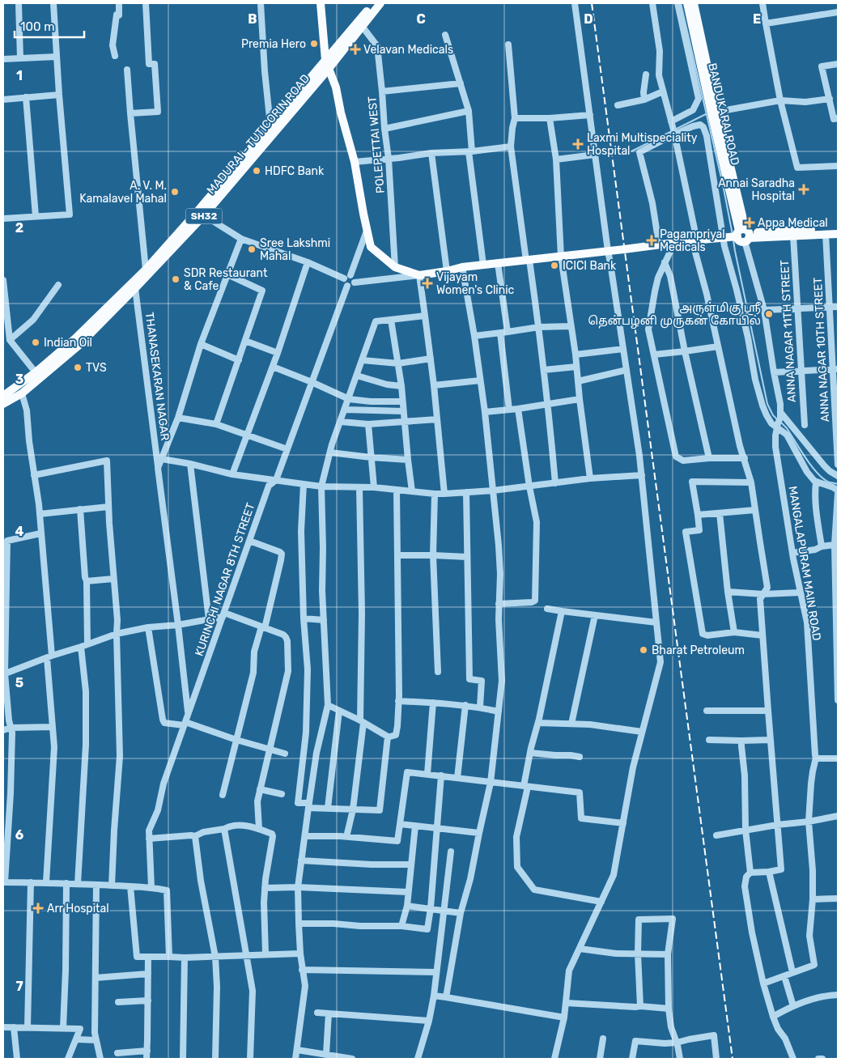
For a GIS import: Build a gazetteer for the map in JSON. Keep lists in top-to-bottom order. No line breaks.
{"streets":{"main road":["BANDUKARAI ROAD","MADURAI - TUTICORIN ROAD","SH32"],"street":["POLEPETTAI WEST","ANNA NAGAR 11TH STREET","ANNA NAGAR 10TH STREET","THANASEKARAN NAGAR","MANGALAPURAM MAIN ROAD","KURINCHI NAGAR 8TH STREET"]},"crossings":[["BANDUKARAI ROAD","MANGALAPURAM MAIN ROAD"],["MADURAI - TUTICORIN ROAD","POLEPETTAI WEST"],["MADURAI - TUTICORIN ROAD","THANASEKARAN NAGAR"],["THANASEKARAN NAGAR","KURINCHI NAGAR 8TH STREET"]],"places":{"other":["Premia Hero","HDFC Bank","A. V. M. Kamalavel Mahal","Sree Lakshmi Mahal","ICICI Bank","SDR Restaurant & Cafe","அருள்மிகு ஶ்ரீ தென்பழனி முருகன் கோயில்","Indian Oil","TVS","Bharat Petroleum"],"health":["Velavan Medicals","Laxmi Multispeciality Hospital","Annai Saradha Hospital","Appa Medical","Pagampriyal Medicals","Vijayam Women's Clinic","Arr Hospital"]},"scale_bar":"100 m","grid":{"columns":["B","C","D","E"],"rows":["1","2","3","4","5","6","7"]}}
